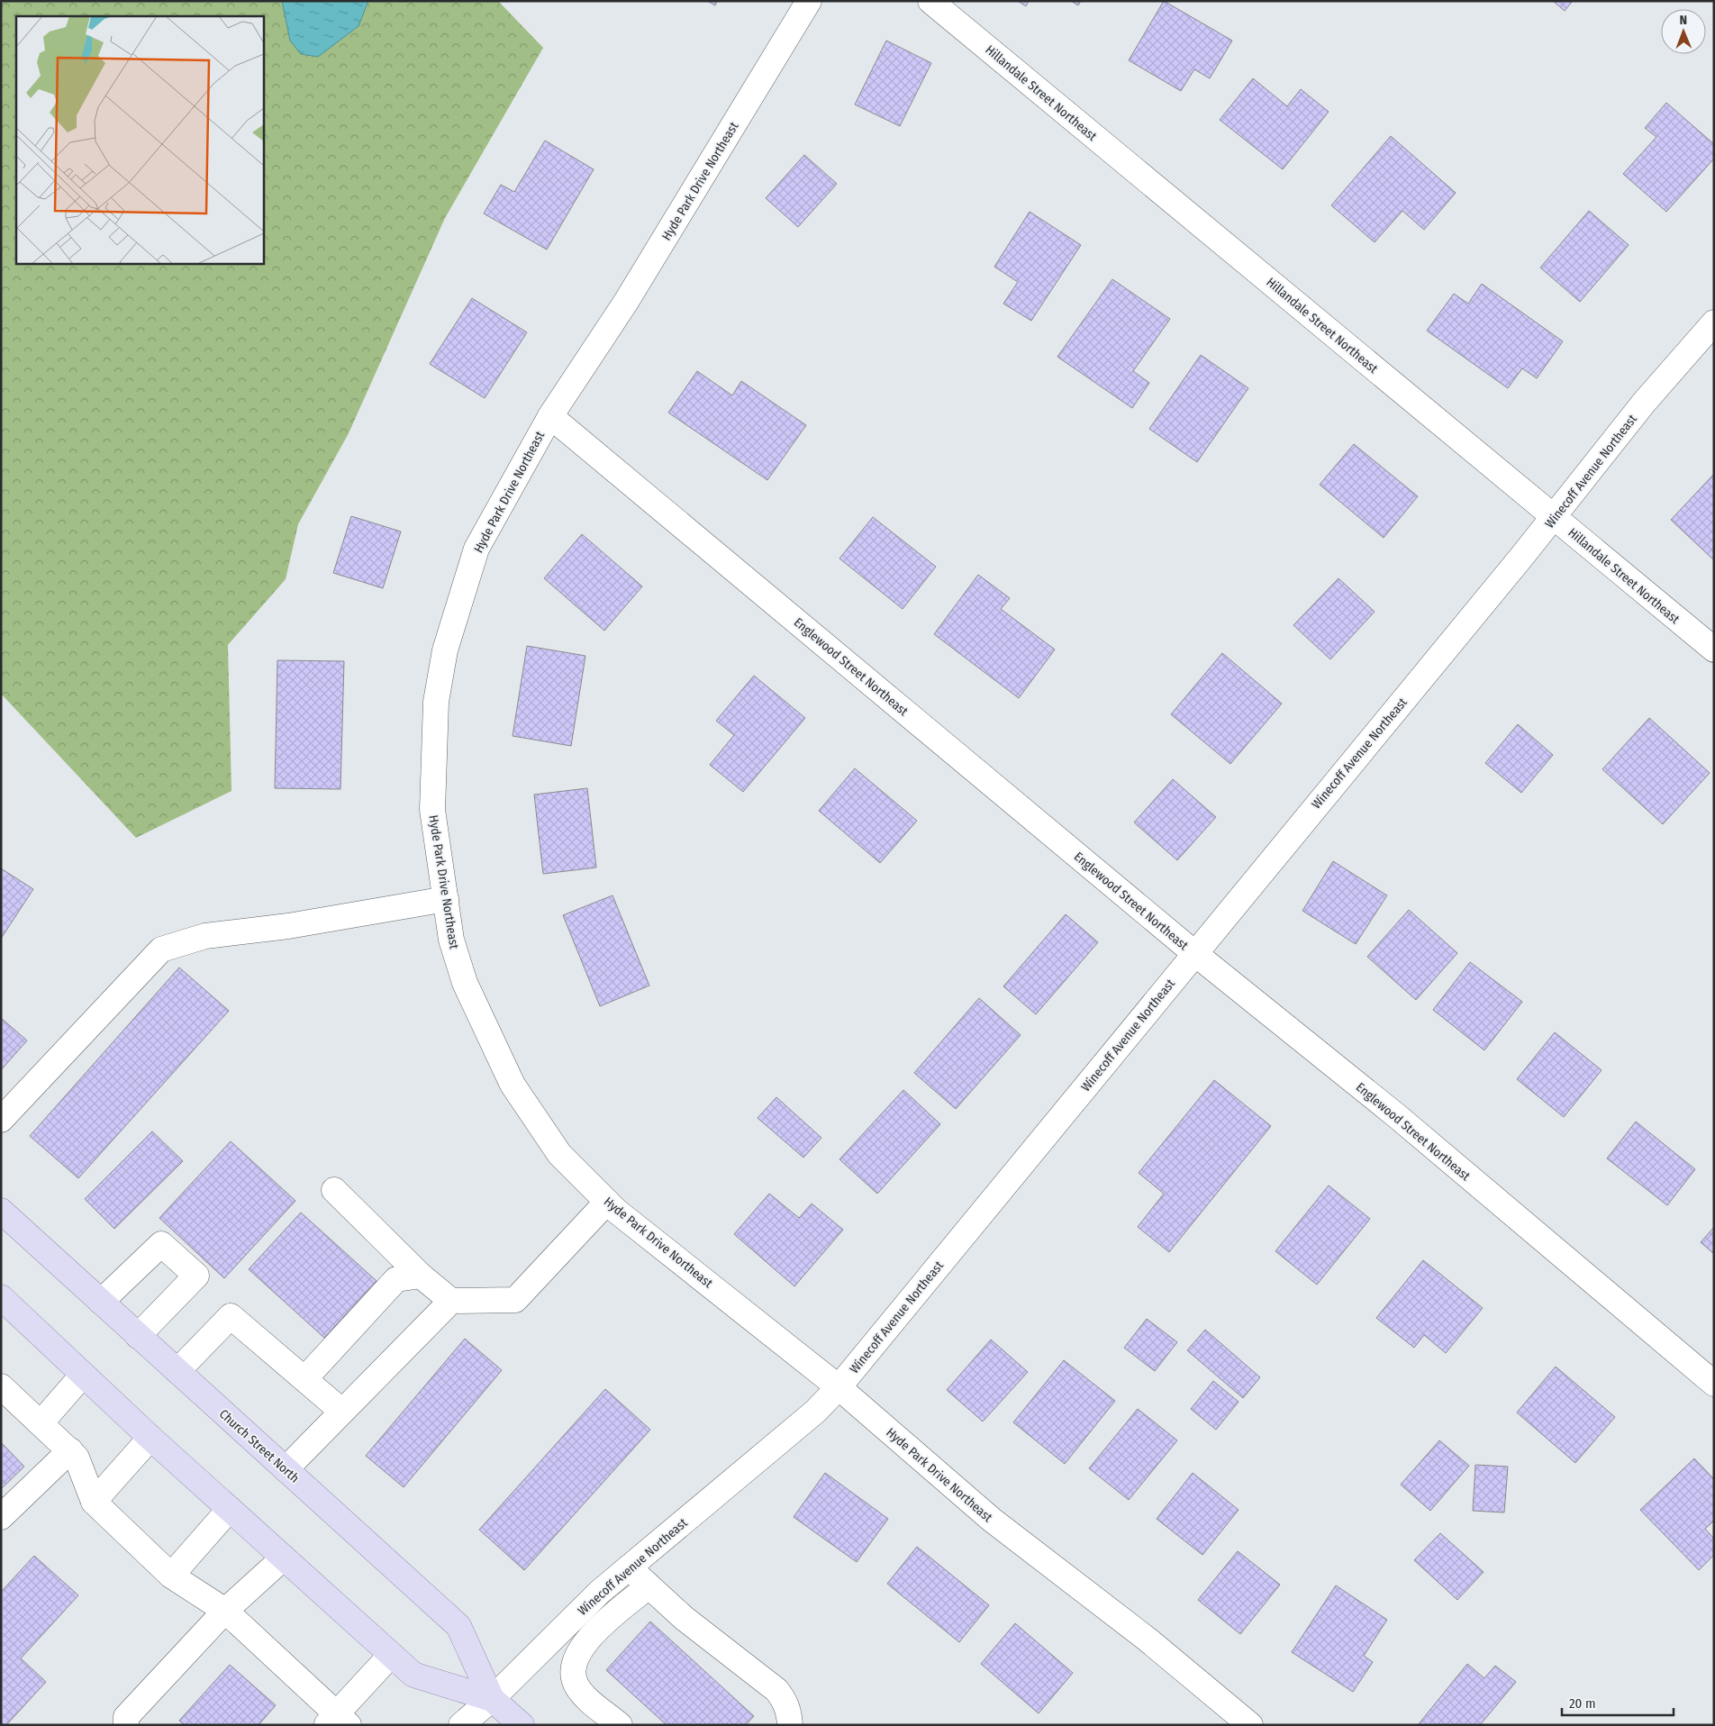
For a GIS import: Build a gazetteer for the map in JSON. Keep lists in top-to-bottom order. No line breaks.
{"streets":{"main road":["Church Street North"],"street":["Hillandale Street Northeast","Hyde Park Drive Northeast","Winecoff Avenue Northeast","Englewood Street Northeast"]},"crossings":[["Hillandale Street Northeast","Winecoff Avenue Northeast"],["Hyde Park Drive Northeast","Winecoff Avenue Northeast"],["Hyde Park Drive Northeast","Englewood Street Northeast"],["Winecoff Avenue Northeast","Englewood Street Northeast"],["Winecoff Avenue Northeast","Church Street North"]],"scale_bar":"20 m","north":"top"}
